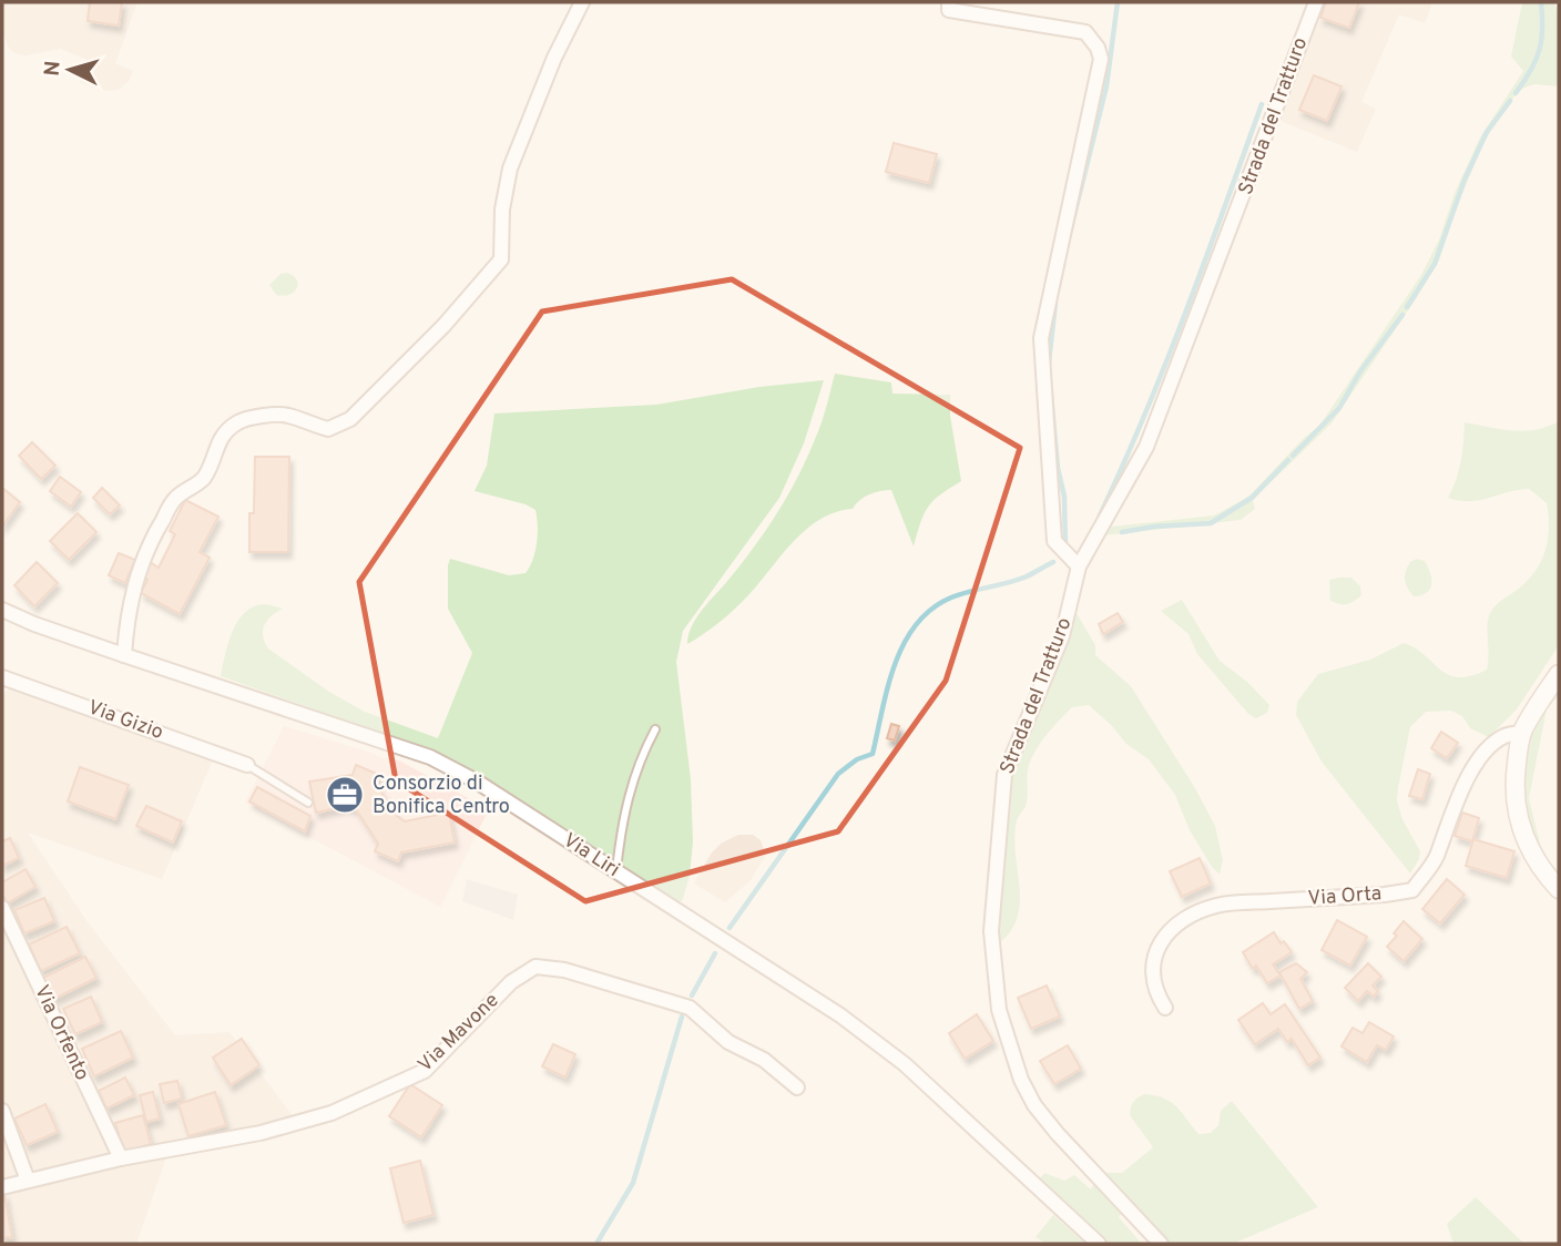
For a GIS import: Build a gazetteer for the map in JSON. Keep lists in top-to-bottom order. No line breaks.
{"streets":{"street":["Strada del Tratturo","Via Gizio","Via Liri","Via Orta","Via Orfento","Via Mavone"]},"crossings":[["Via Orfento","Via Mavone"]],"places":{"office":["Consorzio di Bonifica Centro"]},"north":"left"}
